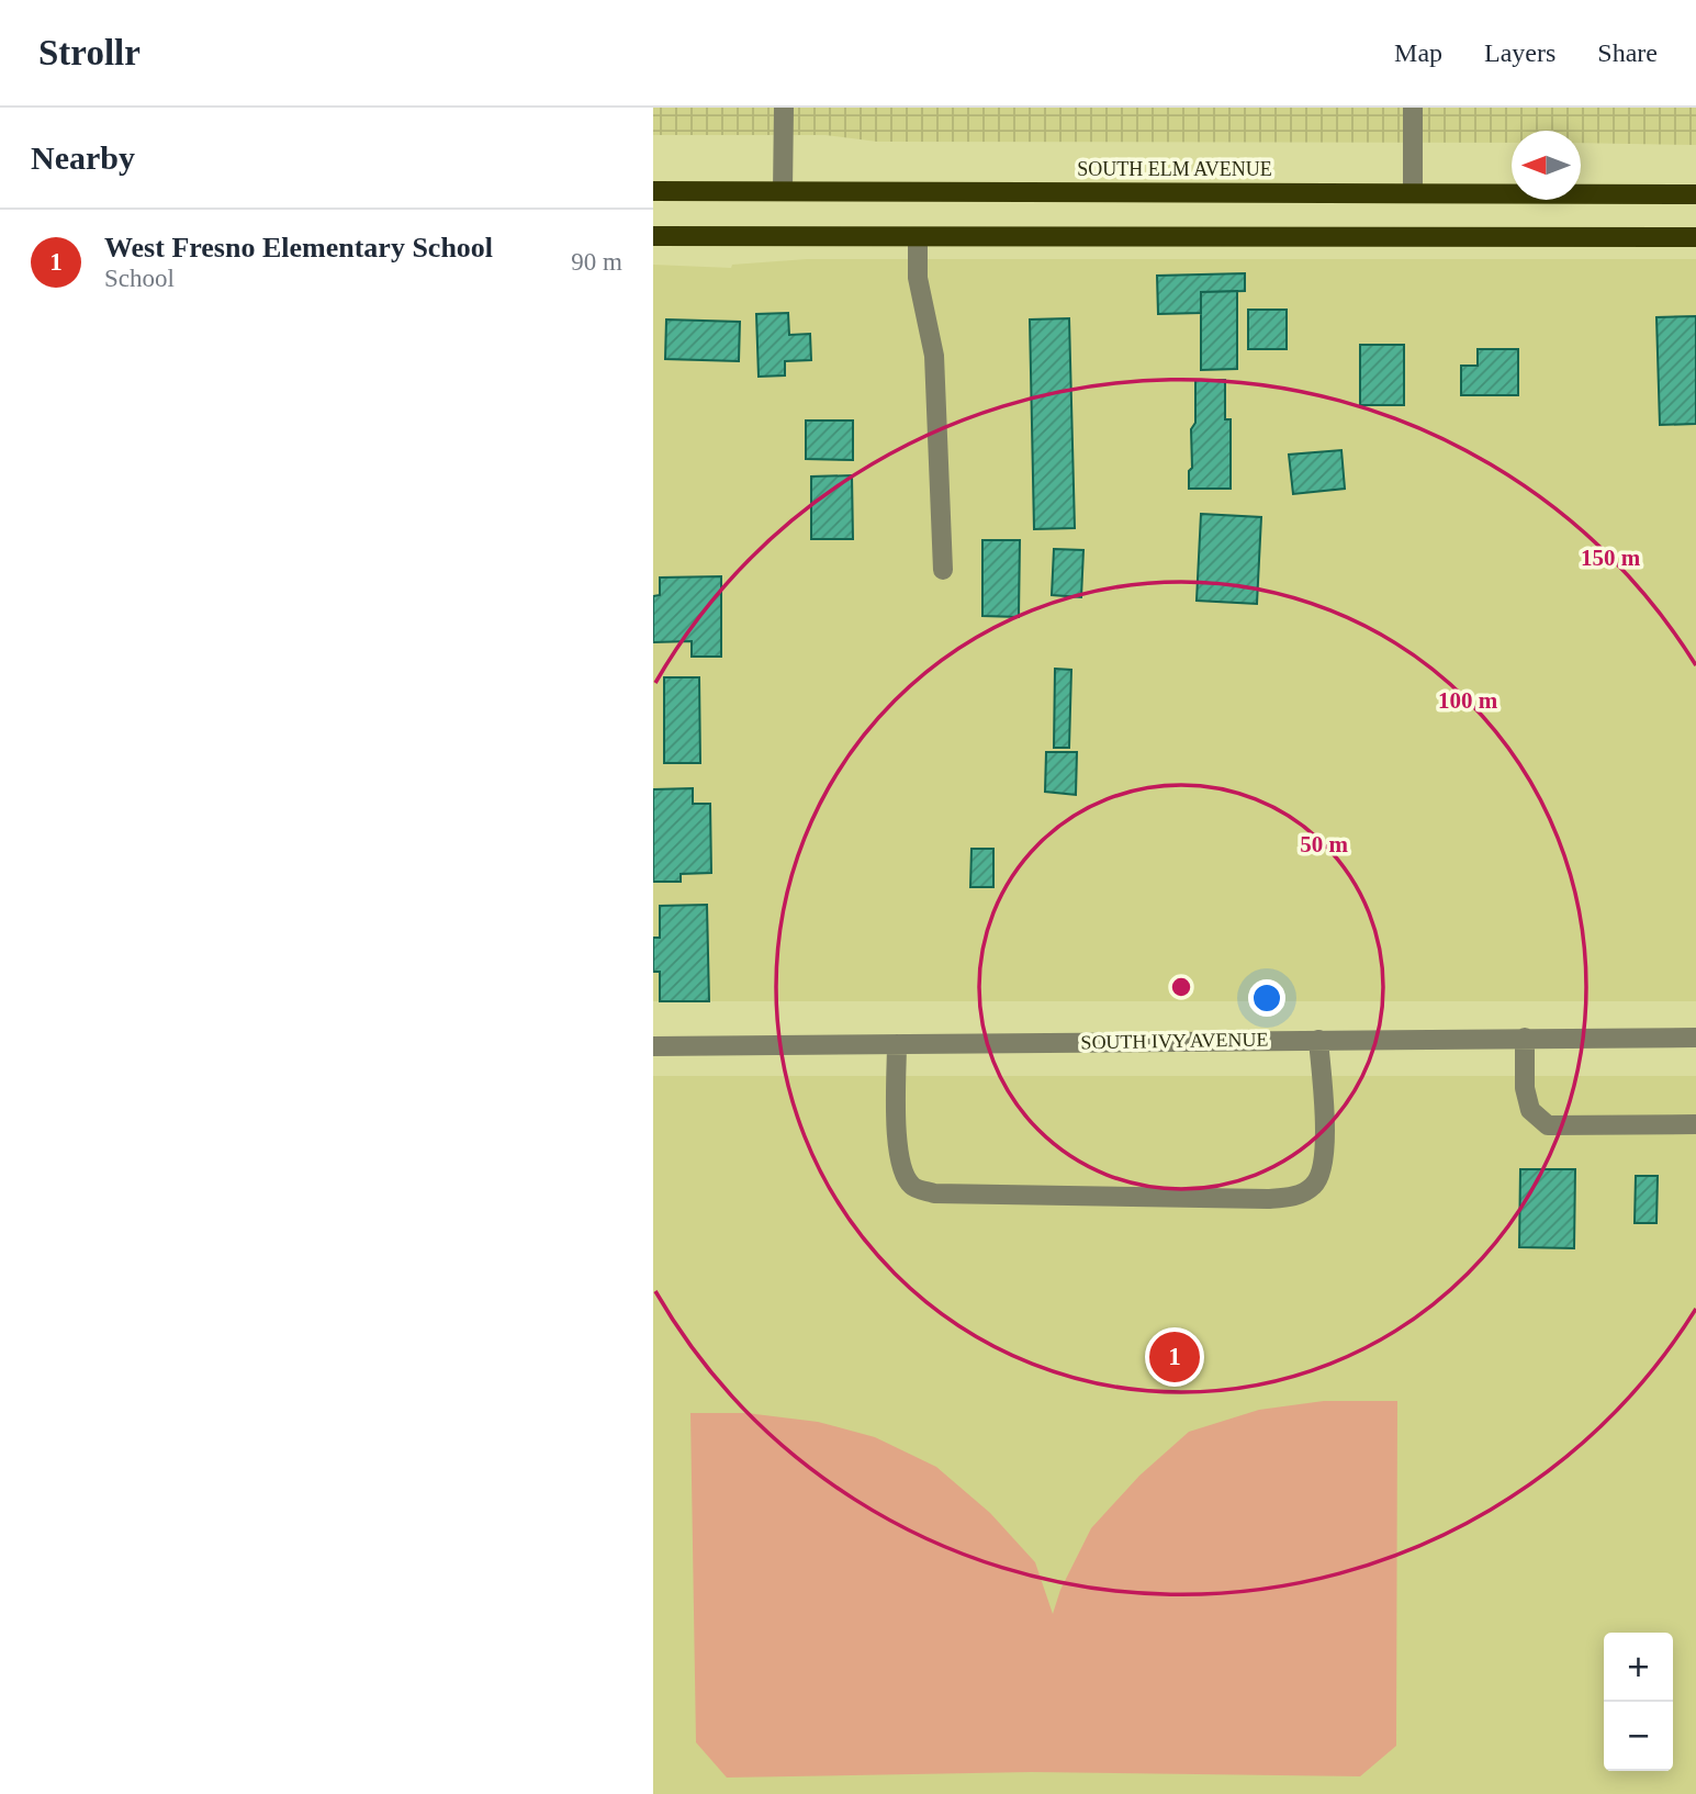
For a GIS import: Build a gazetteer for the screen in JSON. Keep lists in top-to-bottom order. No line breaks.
{"streets":{"main road":["SOUTH ELM AVENUE"],"street":["SOUTH IVY AVENUE"]},"north":"left","page":{"header":"Strollr","nav":["Map","Layers","Share"],"heading":"Nearby","list":[{"mark":"1","name":"West Fresno Elementary School","note":"School","value":"90 m"}],"pins":"1","map_buttons":["+","−"]},"rings":["150 m","100 m","50 m"]}
